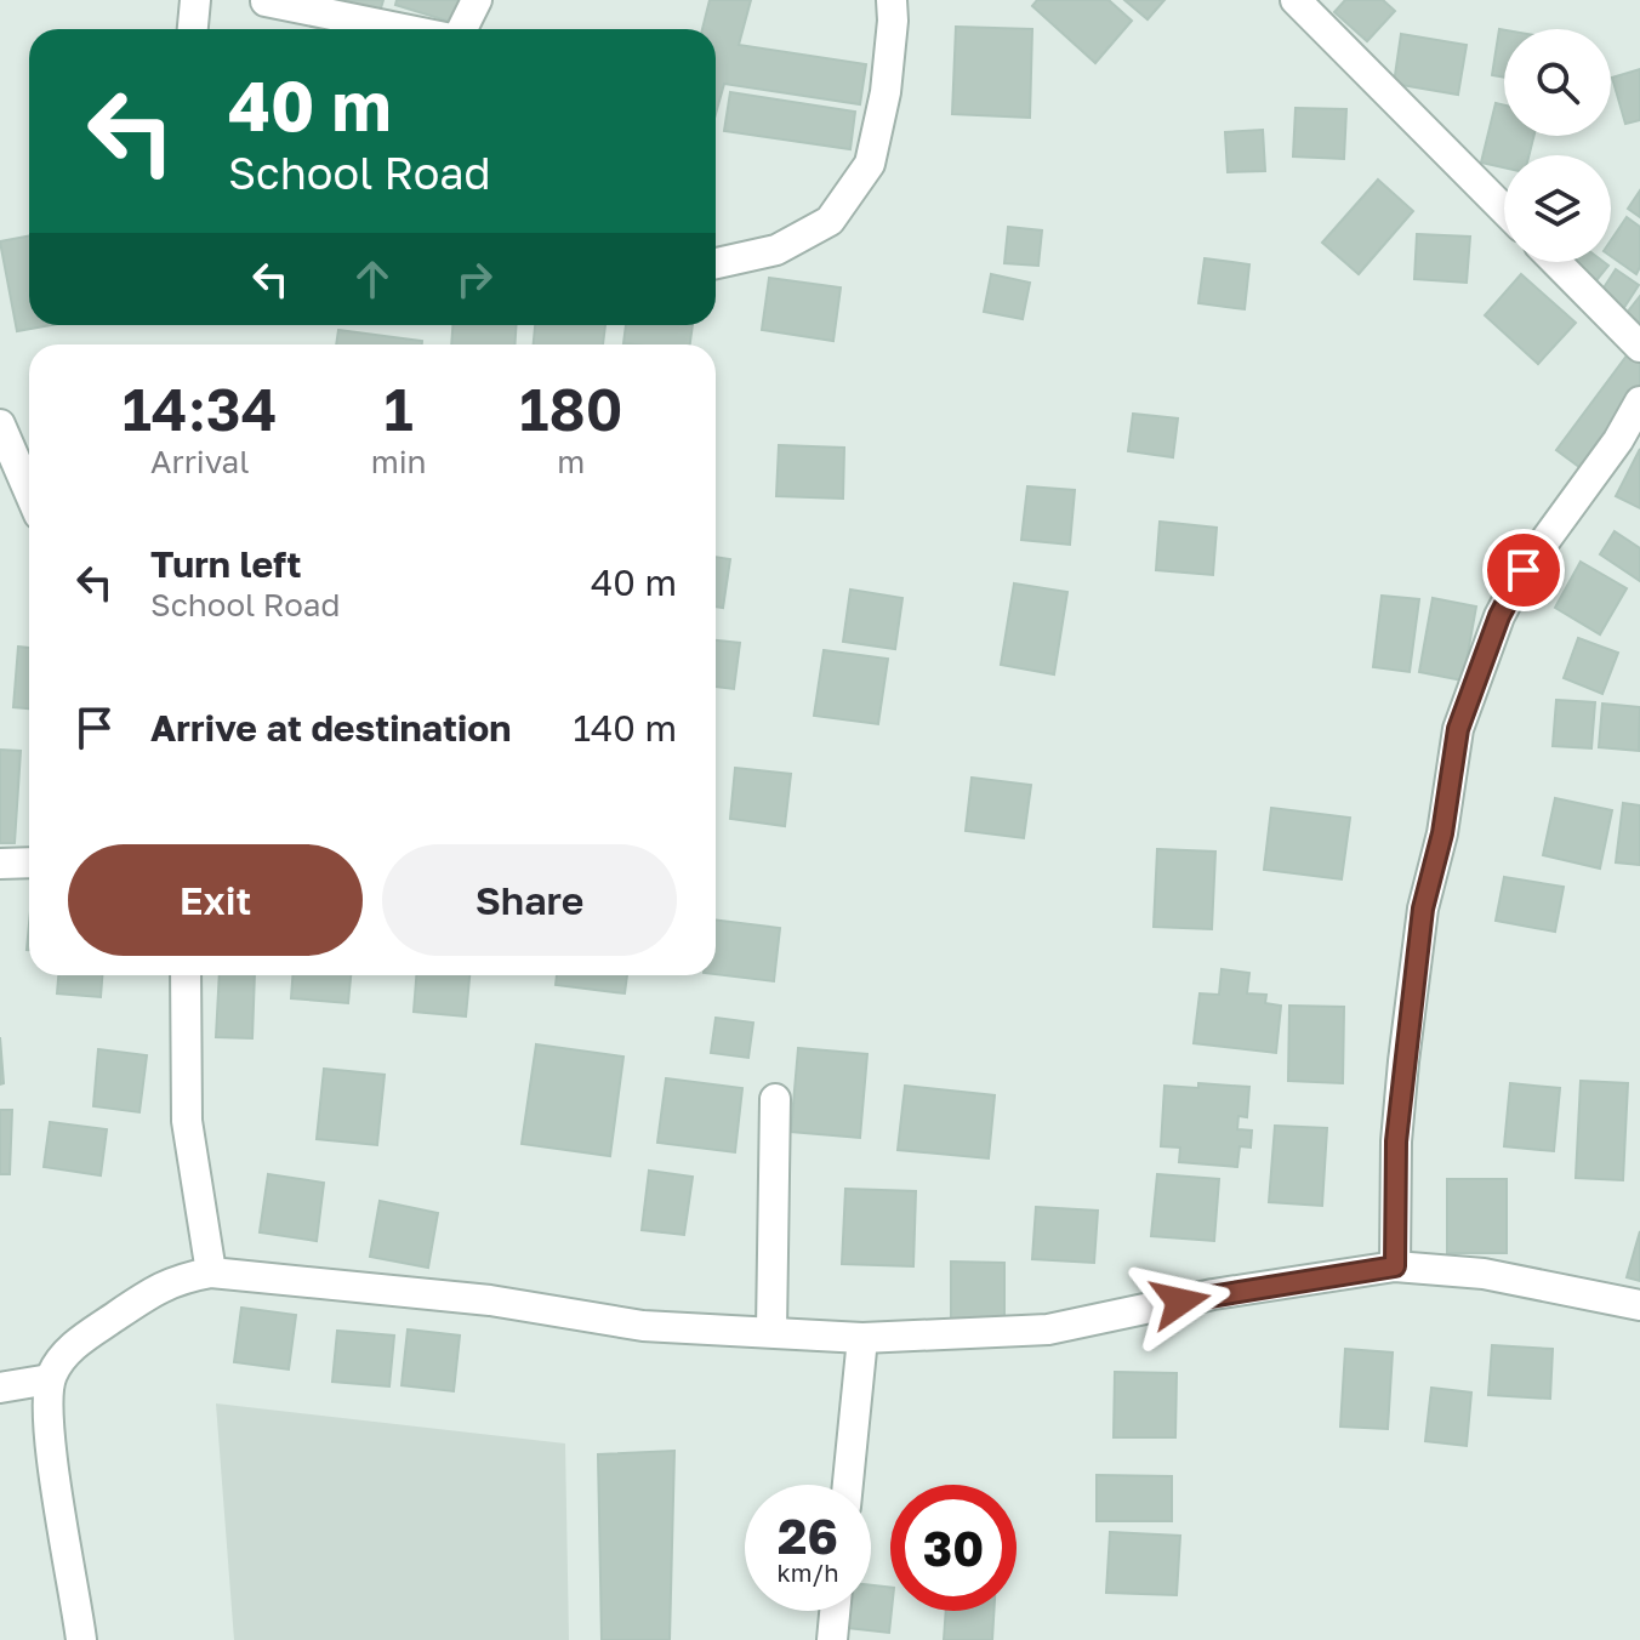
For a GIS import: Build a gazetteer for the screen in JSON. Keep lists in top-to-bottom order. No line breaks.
{"page":{"turn":["40 m","School Road"],"eta":["14:34","Arrival","1","min","180","m"],"list":[{"name":"Turn left","note":"School Road","value":"40 m"},{"name":"Arrive at destination","value":"140 m"}],"buttons":["Exit","Share"],"speed":"26 km/h","limit":"30"}}
